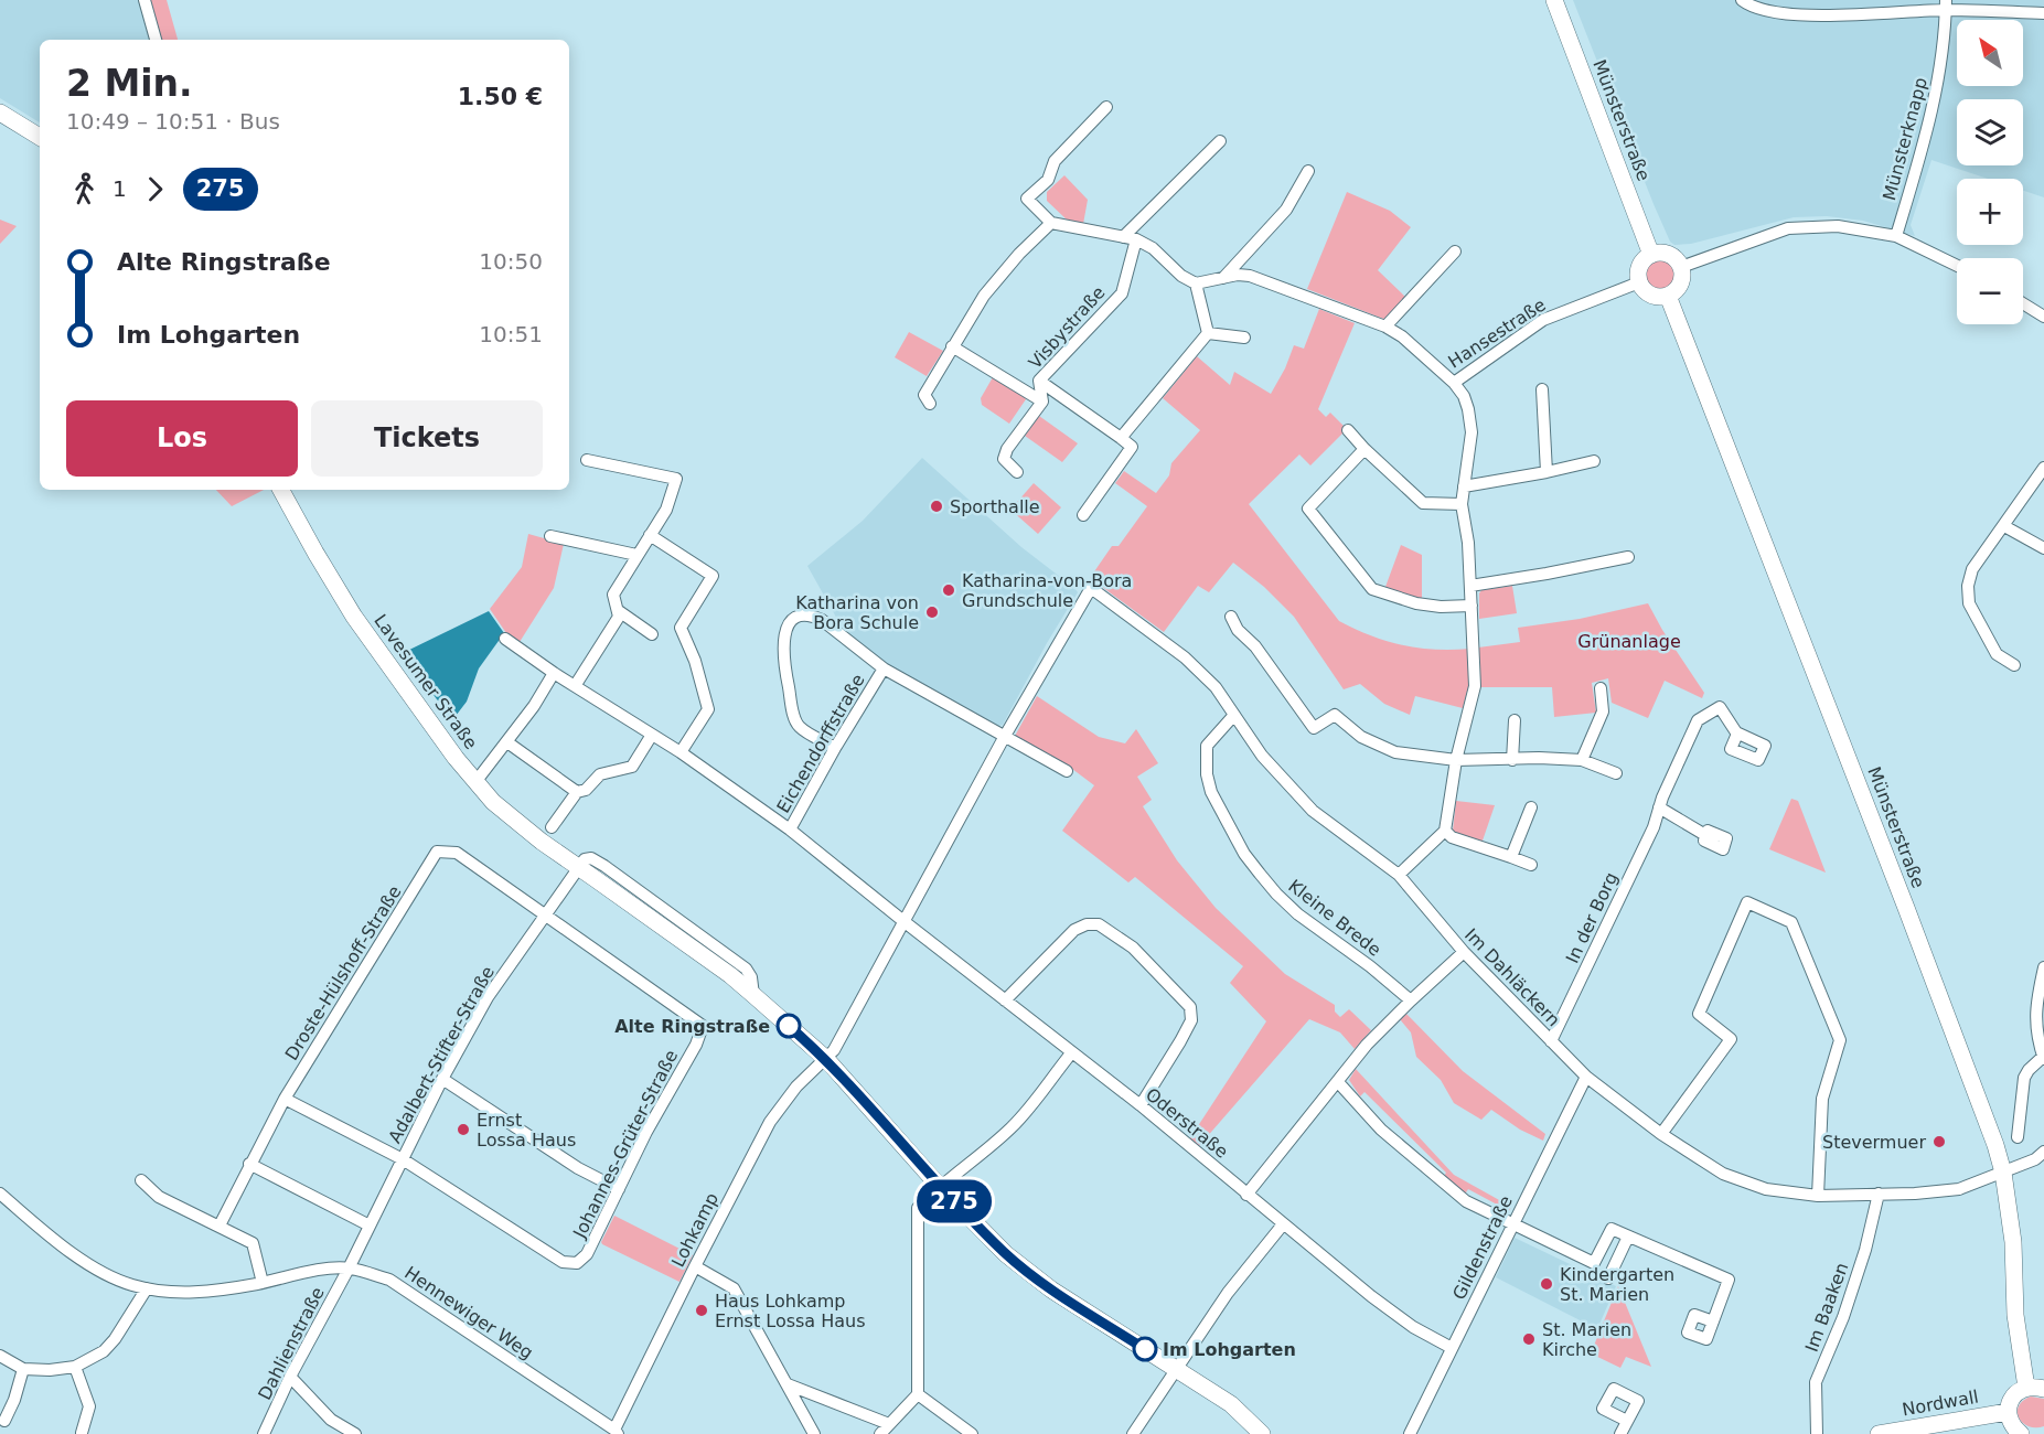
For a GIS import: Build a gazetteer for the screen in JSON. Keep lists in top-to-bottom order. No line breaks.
{"streets":{"main road":["Münsterstraße","Lavesumer Straße","Nordwall"],"street":["Münsterknapp","Visbystraße","Hansestraße","Eichendorffstraße","Kleine Brede","In der Borg","Droste-Hülshoff-Straße","Im Dahläckern","Adalbert-Stifter-Straße","Oderstraße","Johannes-Grüter-Straße","Lohkamp","Gildenstraße","Im Baaken","Hennewiger Weg","Dahlienstraße"]},"crossings":[["Münsterstraße","Hansestraße"],["Münsterstraße","Im Dahläckern"],["Lavesumer Straße","Adalbert-Stifter-Straße"],["Lavesumer Straße","Lohkamp"],["Eichendorffstraße","Im Dahläckern"],["Eichendorffstraße","Oderstraße"],["Kleine Brede","Im Dahläckern"],["In der Borg","Im Dahläckern"],["Droste-Hülshoff-Straße","Adalbert-Stifter-Straße"],["Droste-Hülshoff-Straße","Johannes-Grüter-Straße"],["Im Dahläckern","Gildenstraße"],["Im Dahläckern","Im Baaken"],["Adalbert-Stifter-Straße","Johannes-Grüter-Straße"],["Adalbert-Stifter-Straße","Hennewiger Weg"],["Adalbert-Stifter-Straße","Dahlienstraße"],["Oderstraße","Gildenstraße"],["Lohkamp","Hennewiger Weg"],["Hennewiger Weg","Dahlienstraße"]],"parks":["Grünanlage"],"places":["Sporthalle","Katharina-von-Bora Grundschule","Katharina von Bora Schule","Alte Ringstraße","Ernst Lossa Haus","Stevermuer","Kindergarten St. Marien","Haus Lohkamp Ernst Lossa Haus","St. Marien Kirche","Im Lohgarten"],"lines":["bus line 275"],"north":"top left","page":{"on_map":"275","map_buttons":["+","−"],"heading":["2 Min.","10:49 – 10:51 · Bus","1.50 €"],"legs":["1","275"],"list":[{"name":"Alte Ringstraße","value":"10:50"},{"name":"Im Lohgarten","value":"10:51"}],"buttons":["Los","Tickets"]}}
